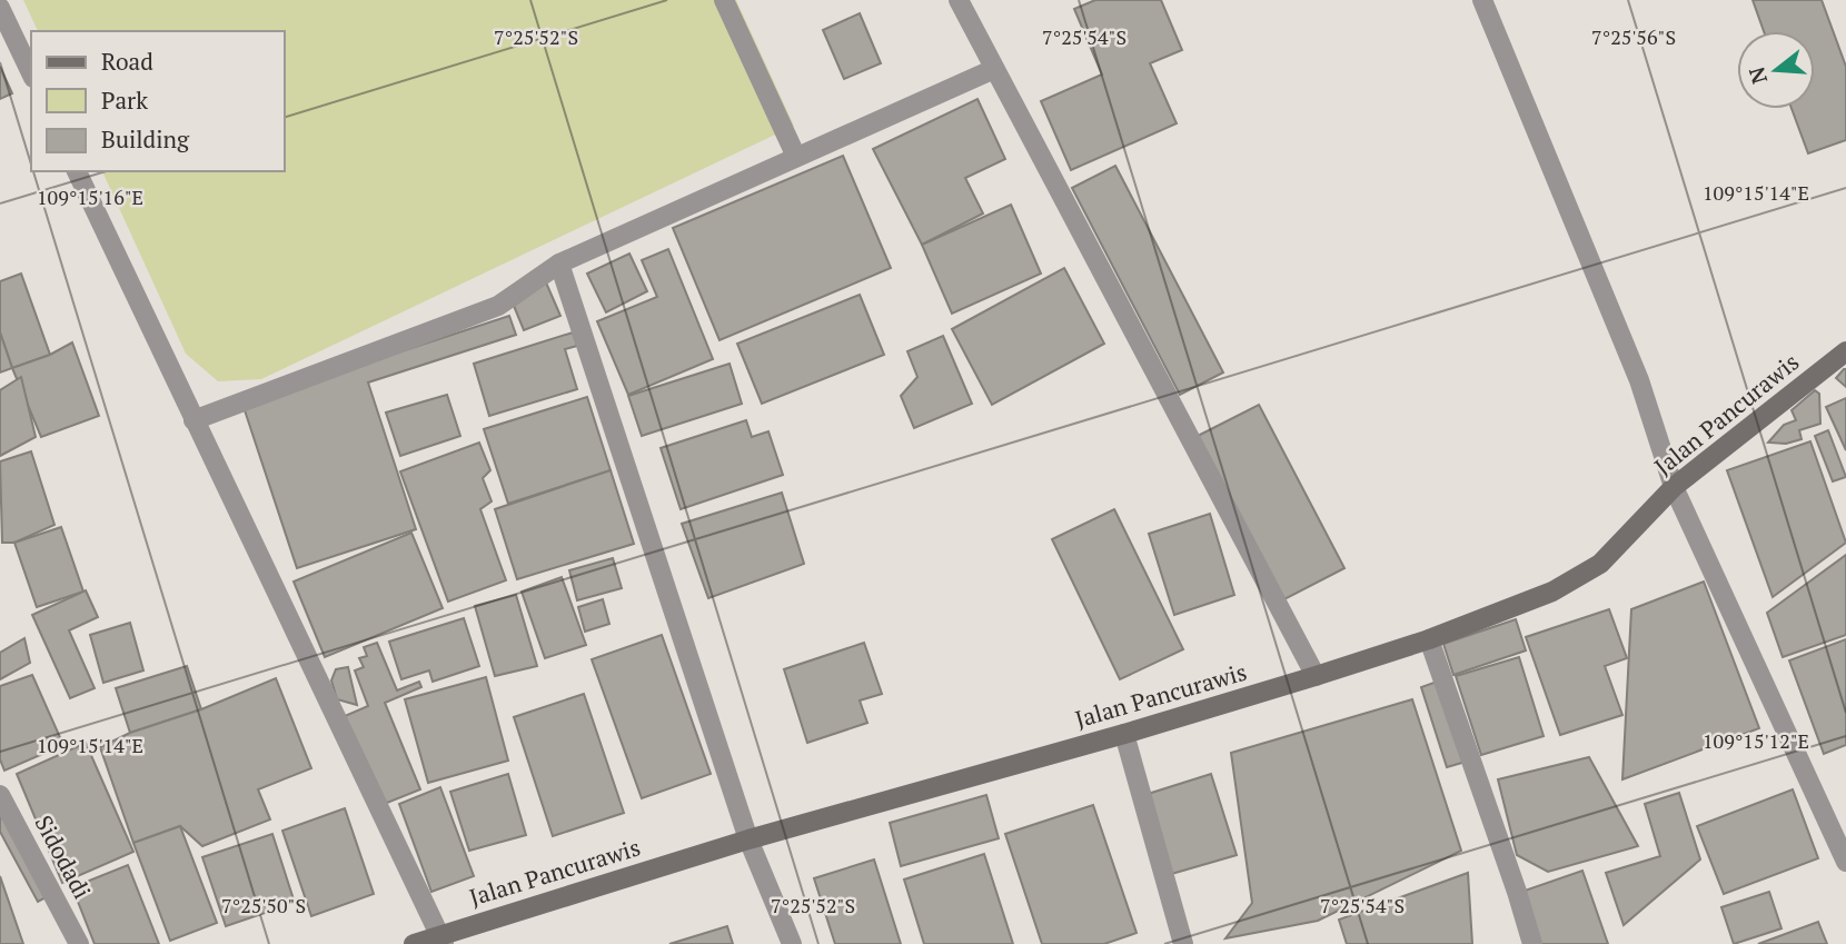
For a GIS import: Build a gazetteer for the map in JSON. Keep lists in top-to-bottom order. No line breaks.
{"streets":{"street":["Jalan Pancurawis","Sidodadi"]},"legend":["Road","Park","Building"],"north":"left","coordinates":["7°25'52\"S","7°25'54\"S","7°25'56\"S","109°15'14\"E","109°15'16\"E","109°15'12\"E","7°25'50\"S"]}
